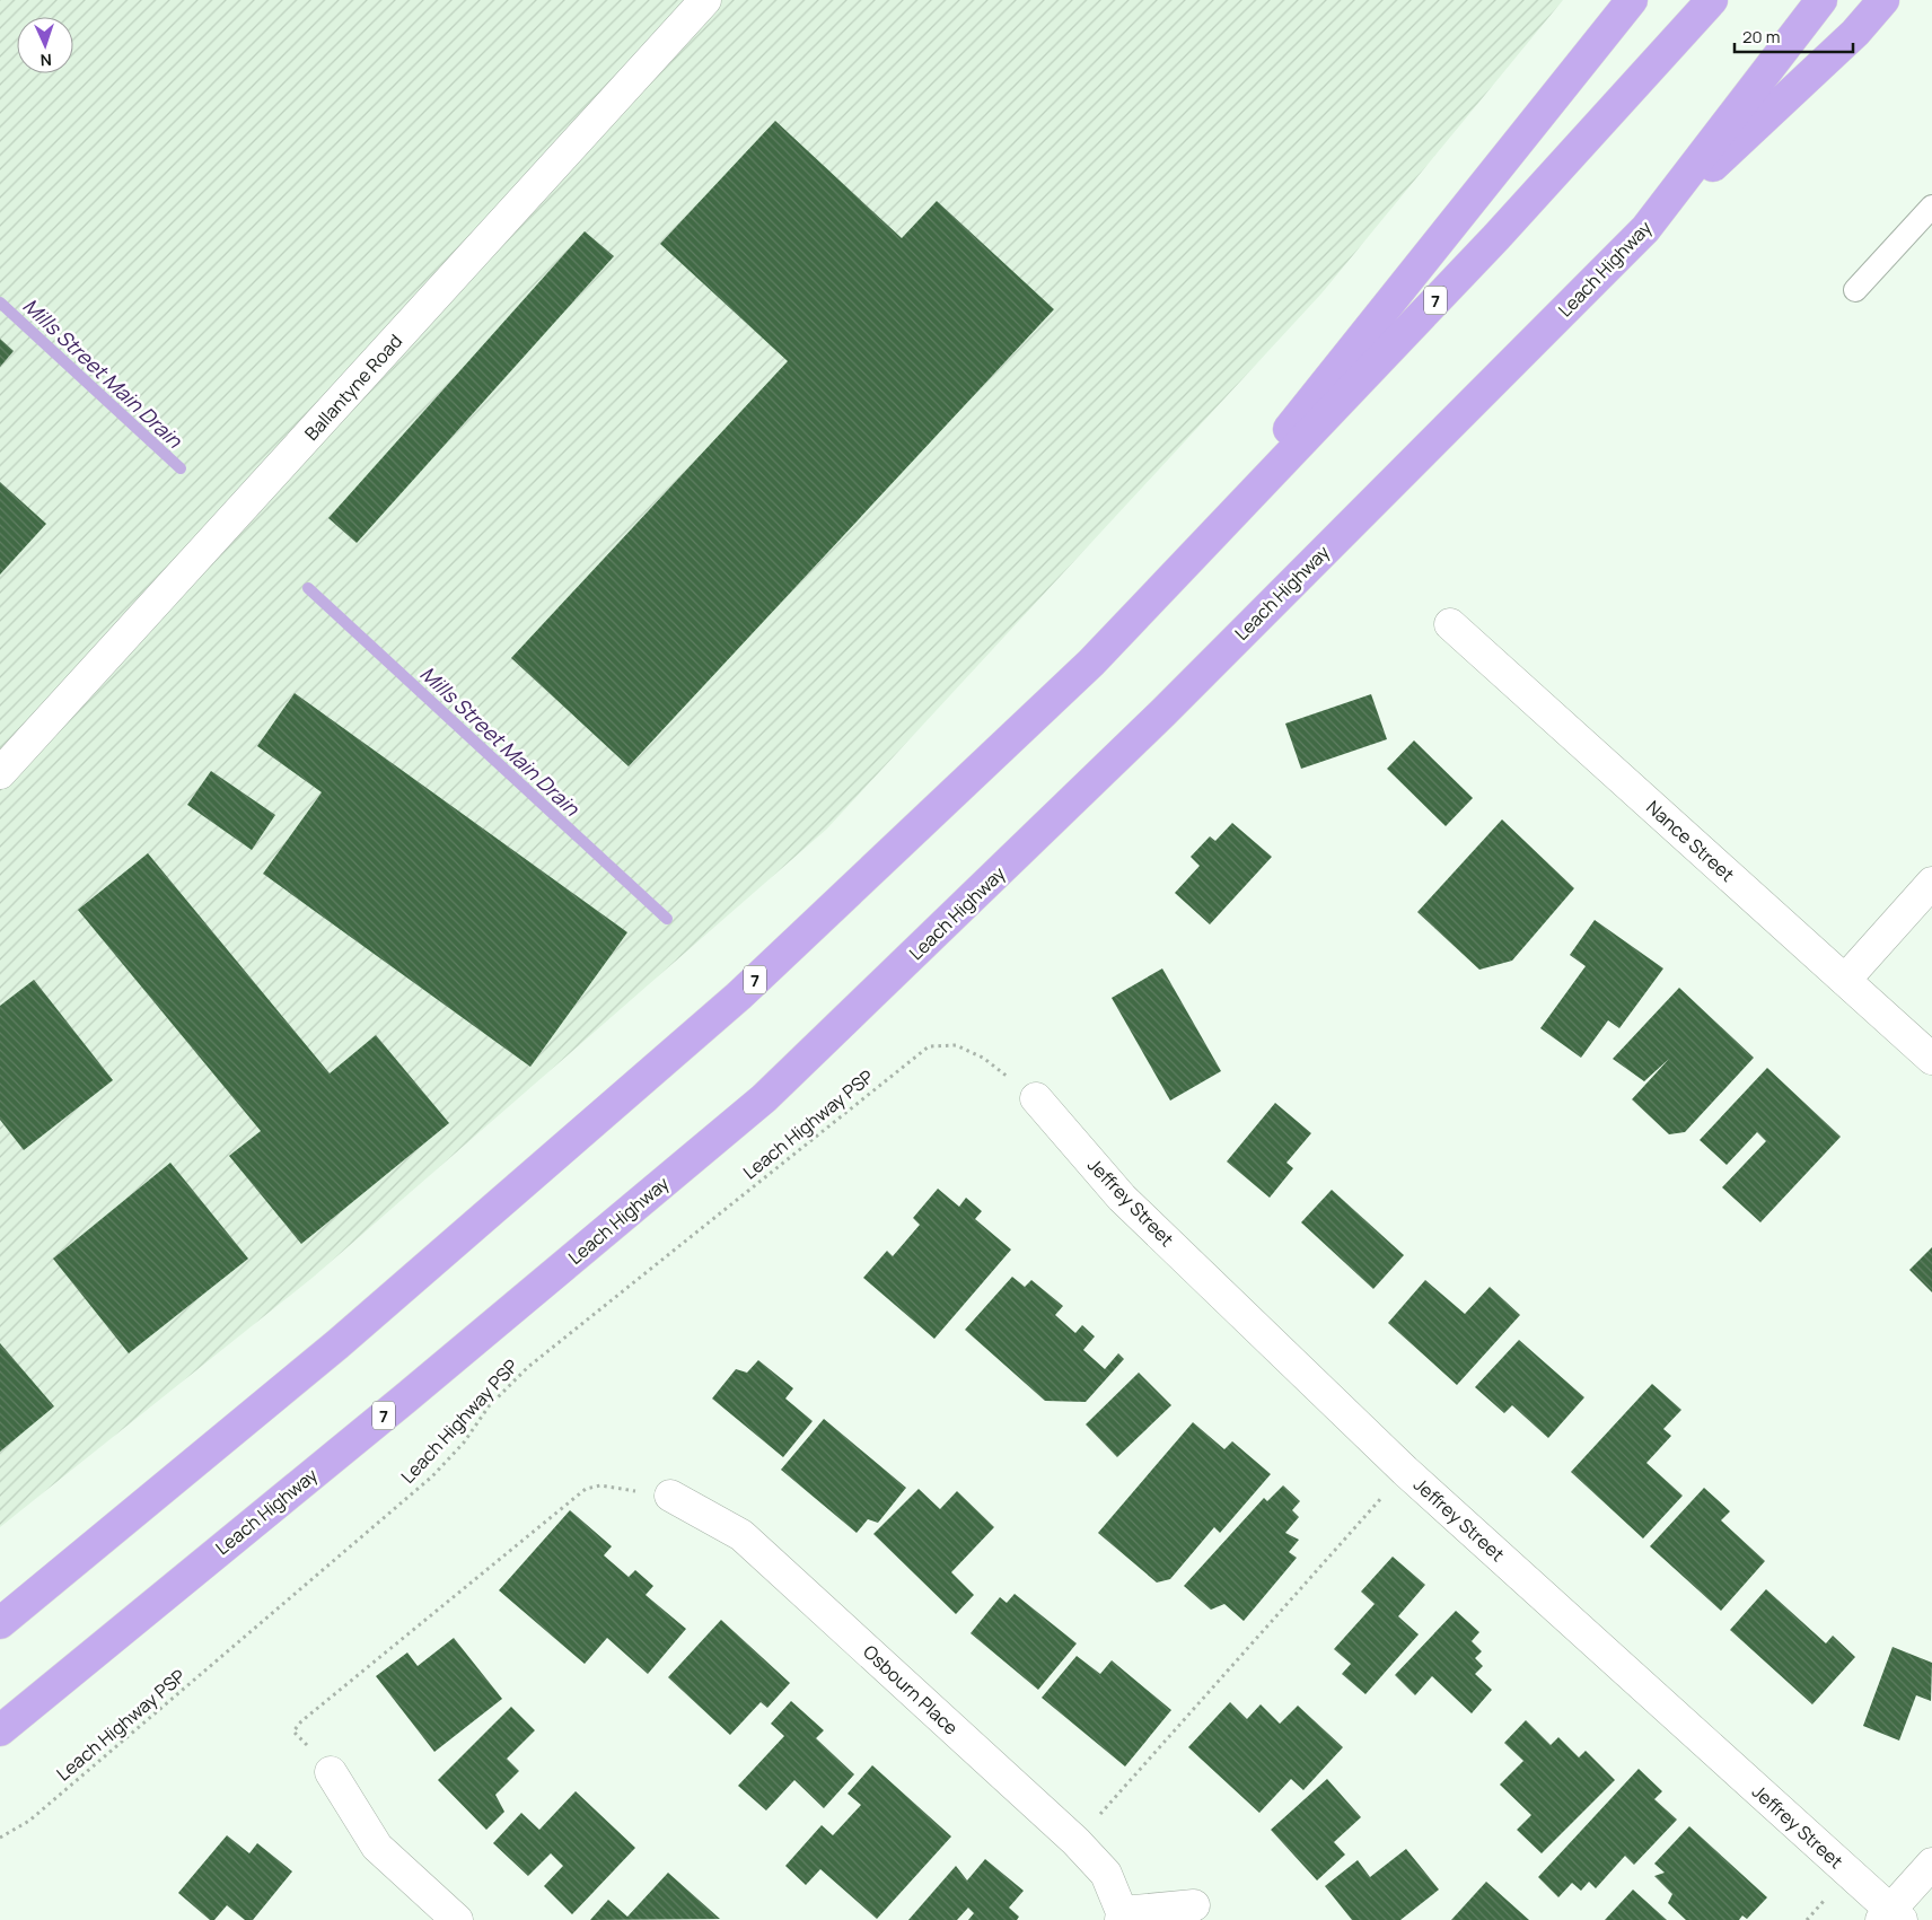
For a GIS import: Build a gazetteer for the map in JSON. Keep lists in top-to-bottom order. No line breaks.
{"streets":{"highway":["Leach Highway","7"],"street":["Ballantyne Road","Nance Street","Jeffrey Street","Osbourn Place"],"path":["Leach Highway PSP"]},"crossings":[["Leach Highway PSP","Jeffrey Street"]],"water":["Mills Street Main Drain"],"scale_bar":"20 m","north":"bottom"}
